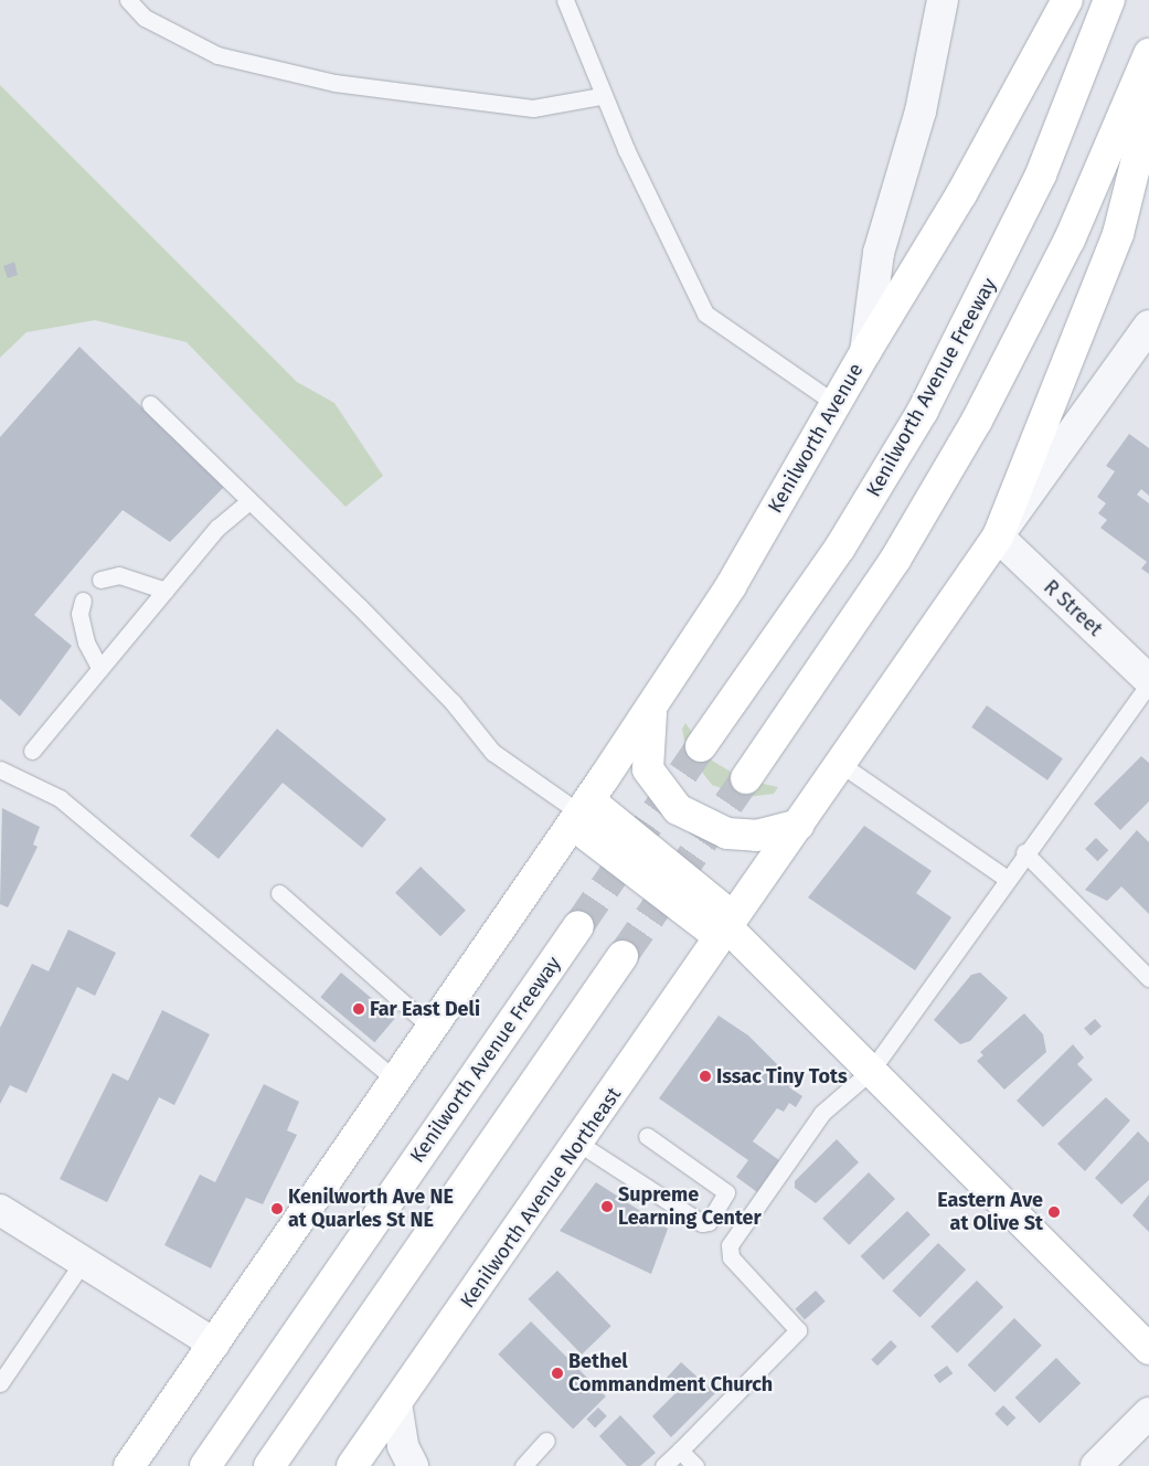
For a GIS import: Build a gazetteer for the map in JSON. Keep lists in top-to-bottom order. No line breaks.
{"streets":{"main road":["Kenilworth Avenue Freeway","Kenilworth Avenue","Kenilworth Avenue Northeast"],"street":["R Street"]},"places":["Far East Deli","Issac Tiny Tots","Supreme Learning Center","Kenilworth Ave NE at Quarles St NE","Eastern Ave at Olive St","Bethel Commandment Church"]}
